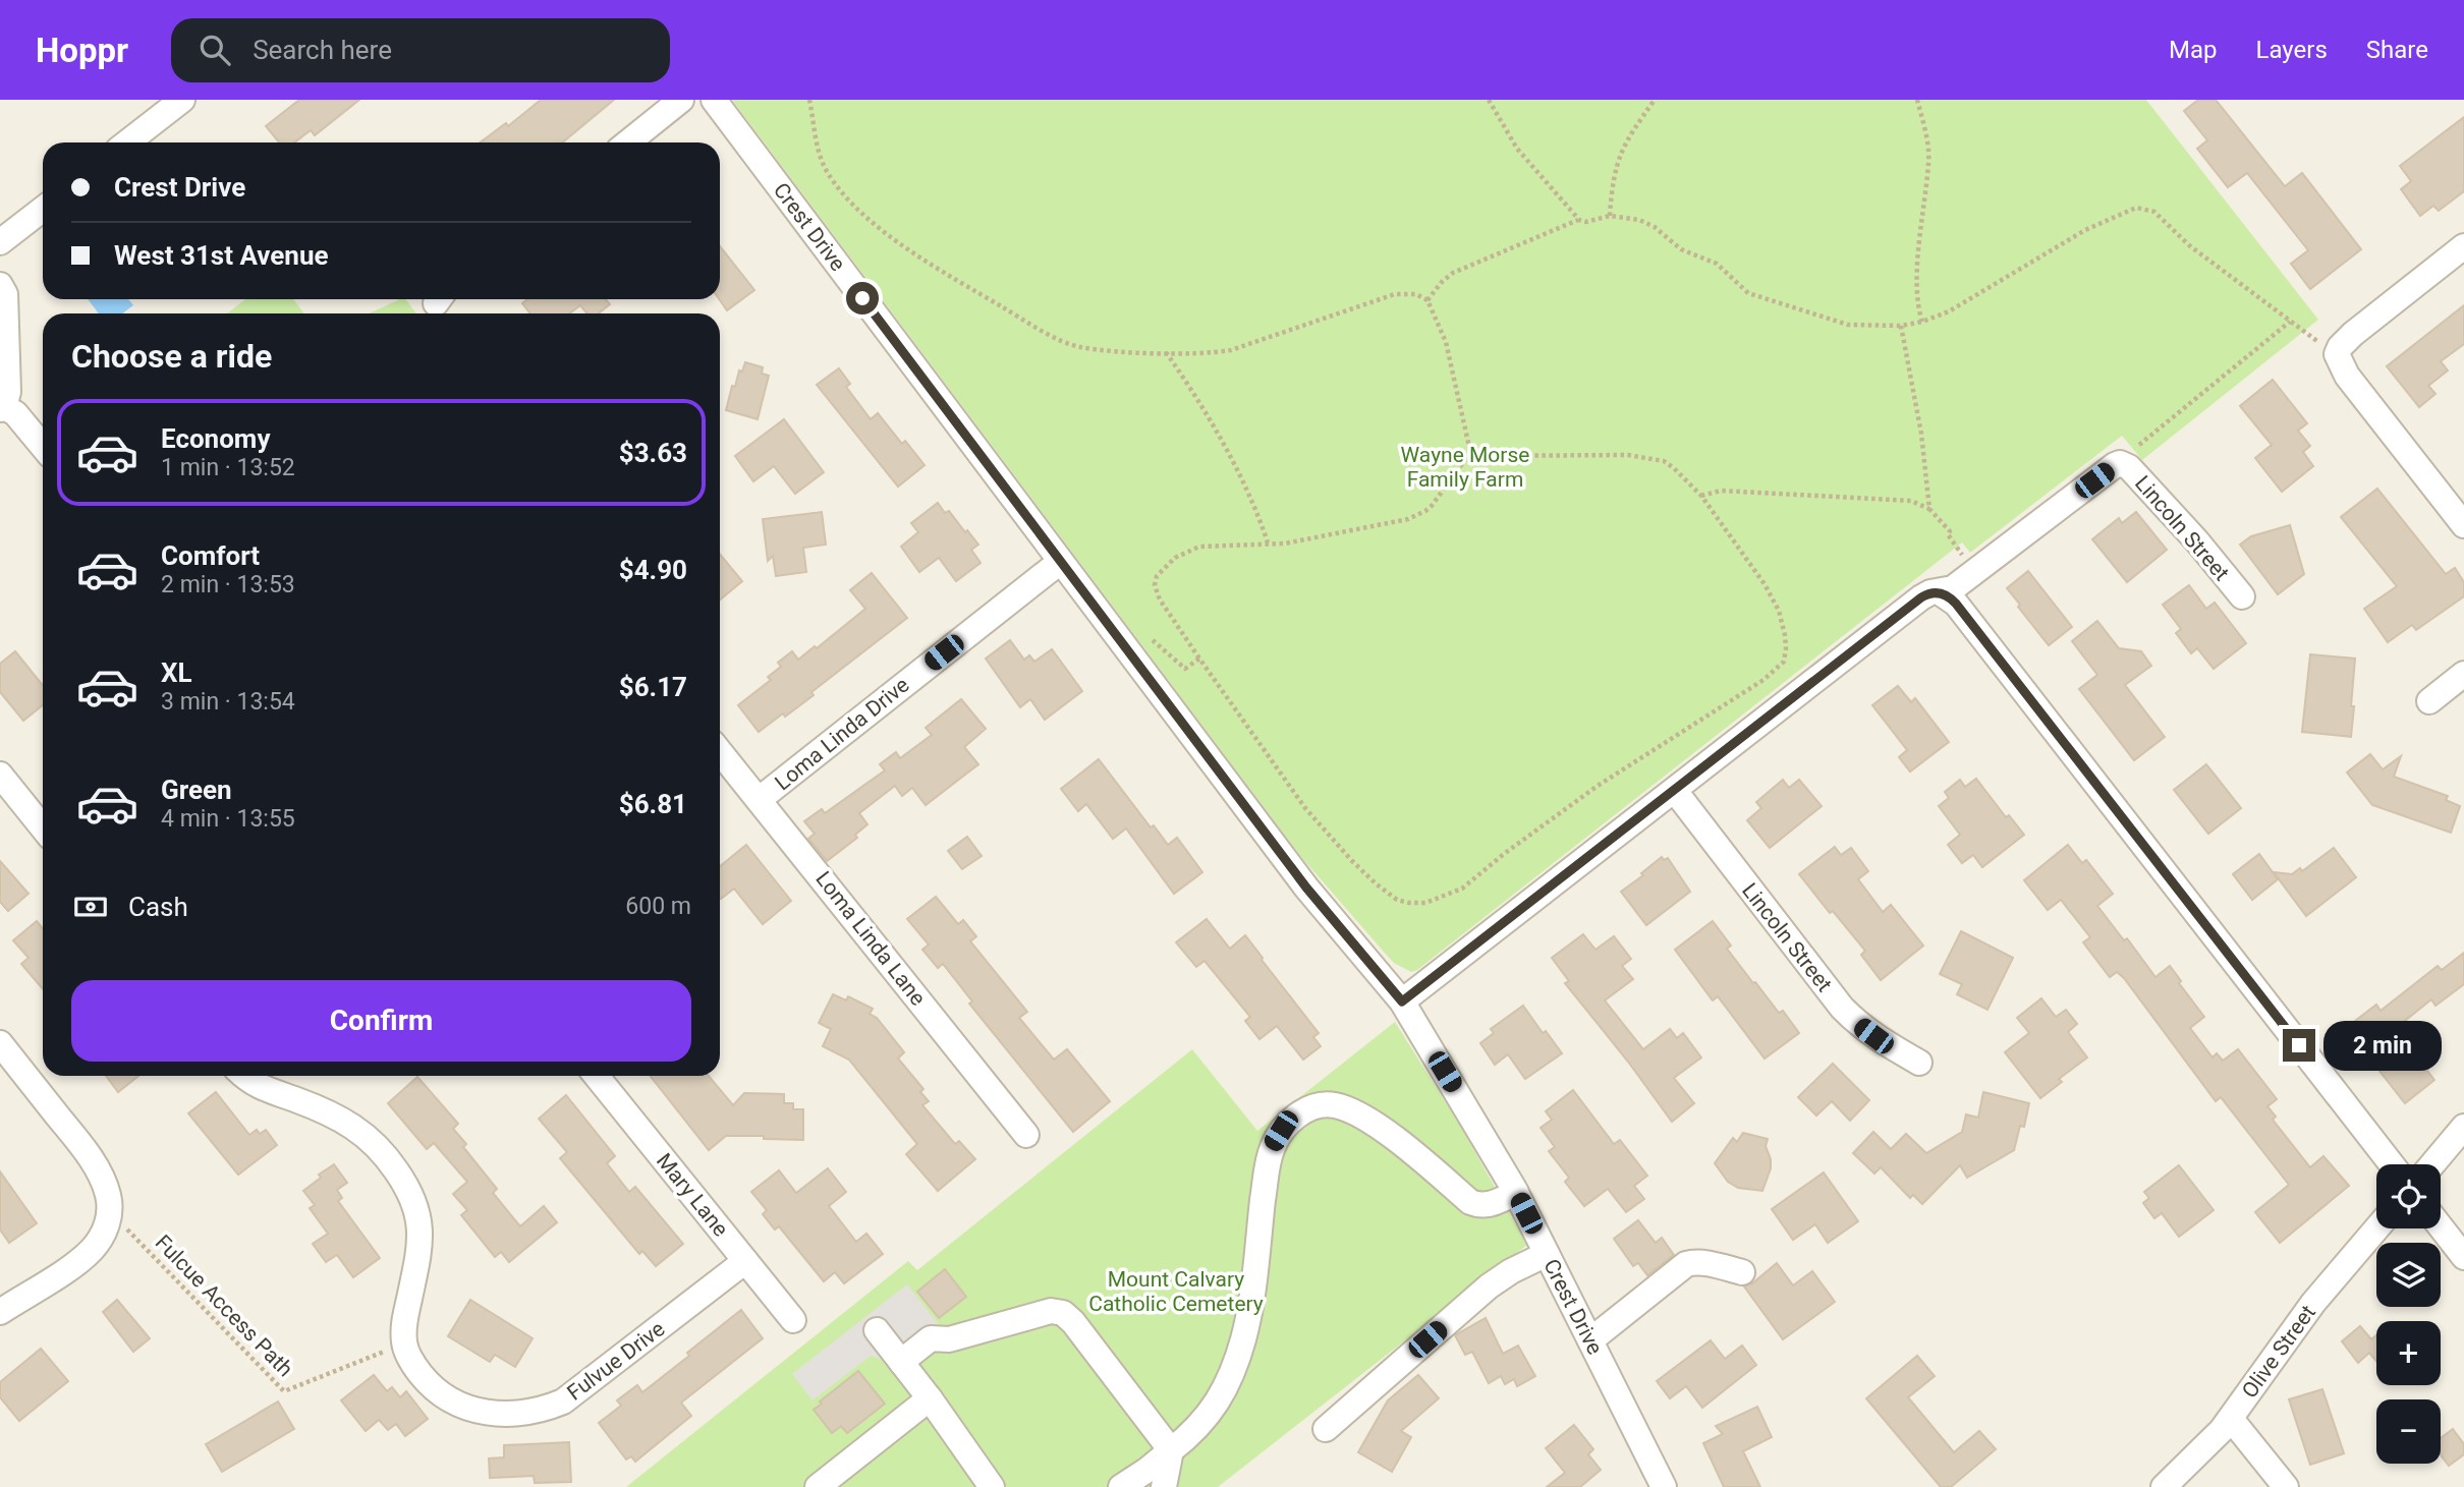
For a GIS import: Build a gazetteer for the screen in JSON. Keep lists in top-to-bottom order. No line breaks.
{"streets":{"street":["Crest Drive","Lincoln Street","Loma Linda Drive","Loma Linda Lane","Mary Lane","Olive Street","Fulvue Drive"],"path":["Fulcue Access Path"]},"crossings":[["Crest Drive","Lincoln Street"],["Crest Drive","Loma Linda Drive"],["Loma Linda Drive","Loma Linda Lane"],["Mary Lane","Fulvue Drive"],["Fulcue Access Path","Fulvue Drive"]],"parks":["Wayne Morse Family Farm","Mount Calvary Catholic Cemetery"],"page":{"header":"Hoppr","search":"Search here","nav":["Map","Layers","Share"],"banner":["Crest Drive","West 31st Avenue"],"heading":"Choose a ride","list":[{"name":"Economy","note":"1 min · 13:52","value":"$3.63"},{"name":"Comfort","note":"2 min · 13:53","value":"$4.90"},{"name":"XL","note":"3 min · 13:54","value":"$6.17"},{"name":"Green","note":"4 min · 13:55","value":"$6.81"}],"pay":["Cash","600 m"],"buttons":"Confirm","bubble":"2 min","map_buttons":["+","−"]}}
